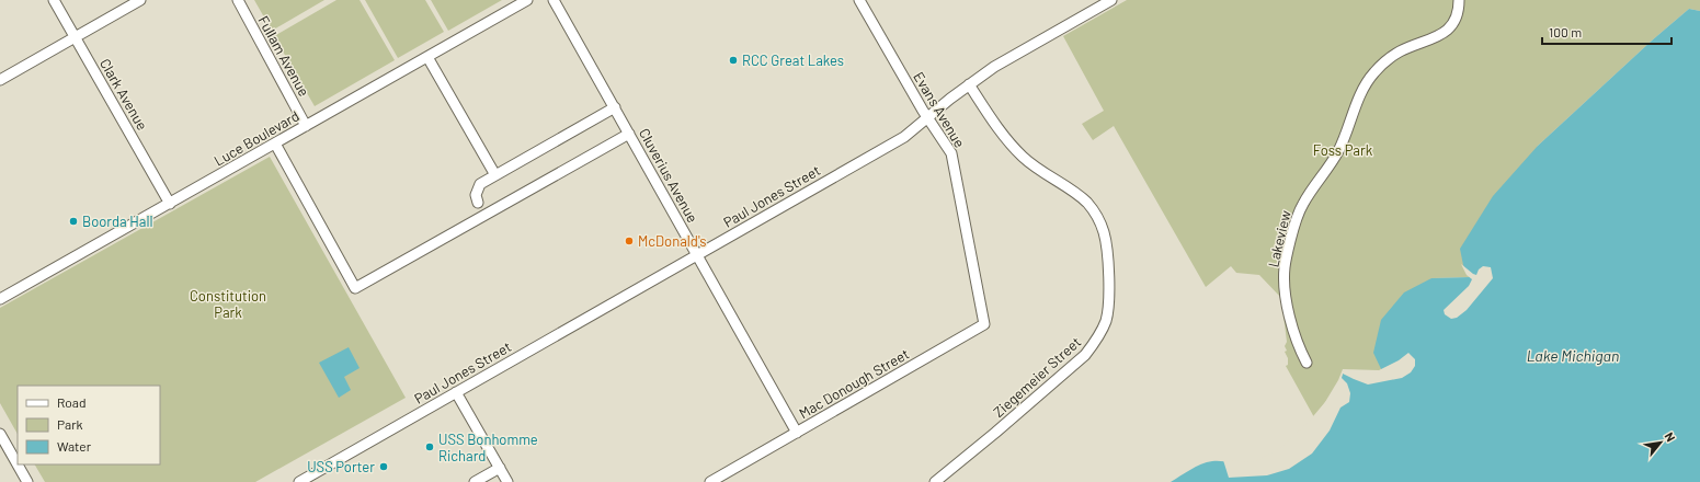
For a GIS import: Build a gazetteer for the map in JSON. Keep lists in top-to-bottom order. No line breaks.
{"streets":{"street":["Fullam Avenue","Clark Avenue","Evans Avenue","Luce Boulevard","Cluverius Avenue","Paul Jones Street","Lakeview","Ziegemeier Street","Mac Donough Street"]},"crossings":[["Fullam Avenue","Luce Boulevard"],["Clark Avenue","Luce Boulevard"],["Evans Avenue","Paul Jones Street"],["Evans Avenue","Mac Donough Street"],["Cluverius Avenue","Paul Jones Street"],["Cluverius Avenue","Mac Donough Street"],["Paul Jones Street","Ziegemeier Street"]],"water":["Lake Michigan"],"parks":["Foss Park","Constitution Park"],"places":["RCC Great Lakes","Boorda Hall","McDonald's","USS Bonhomme Richard","USS Porter"],"legend":["Road","Park","Water"],"scale_bar":"100 m","north":"top right"}
